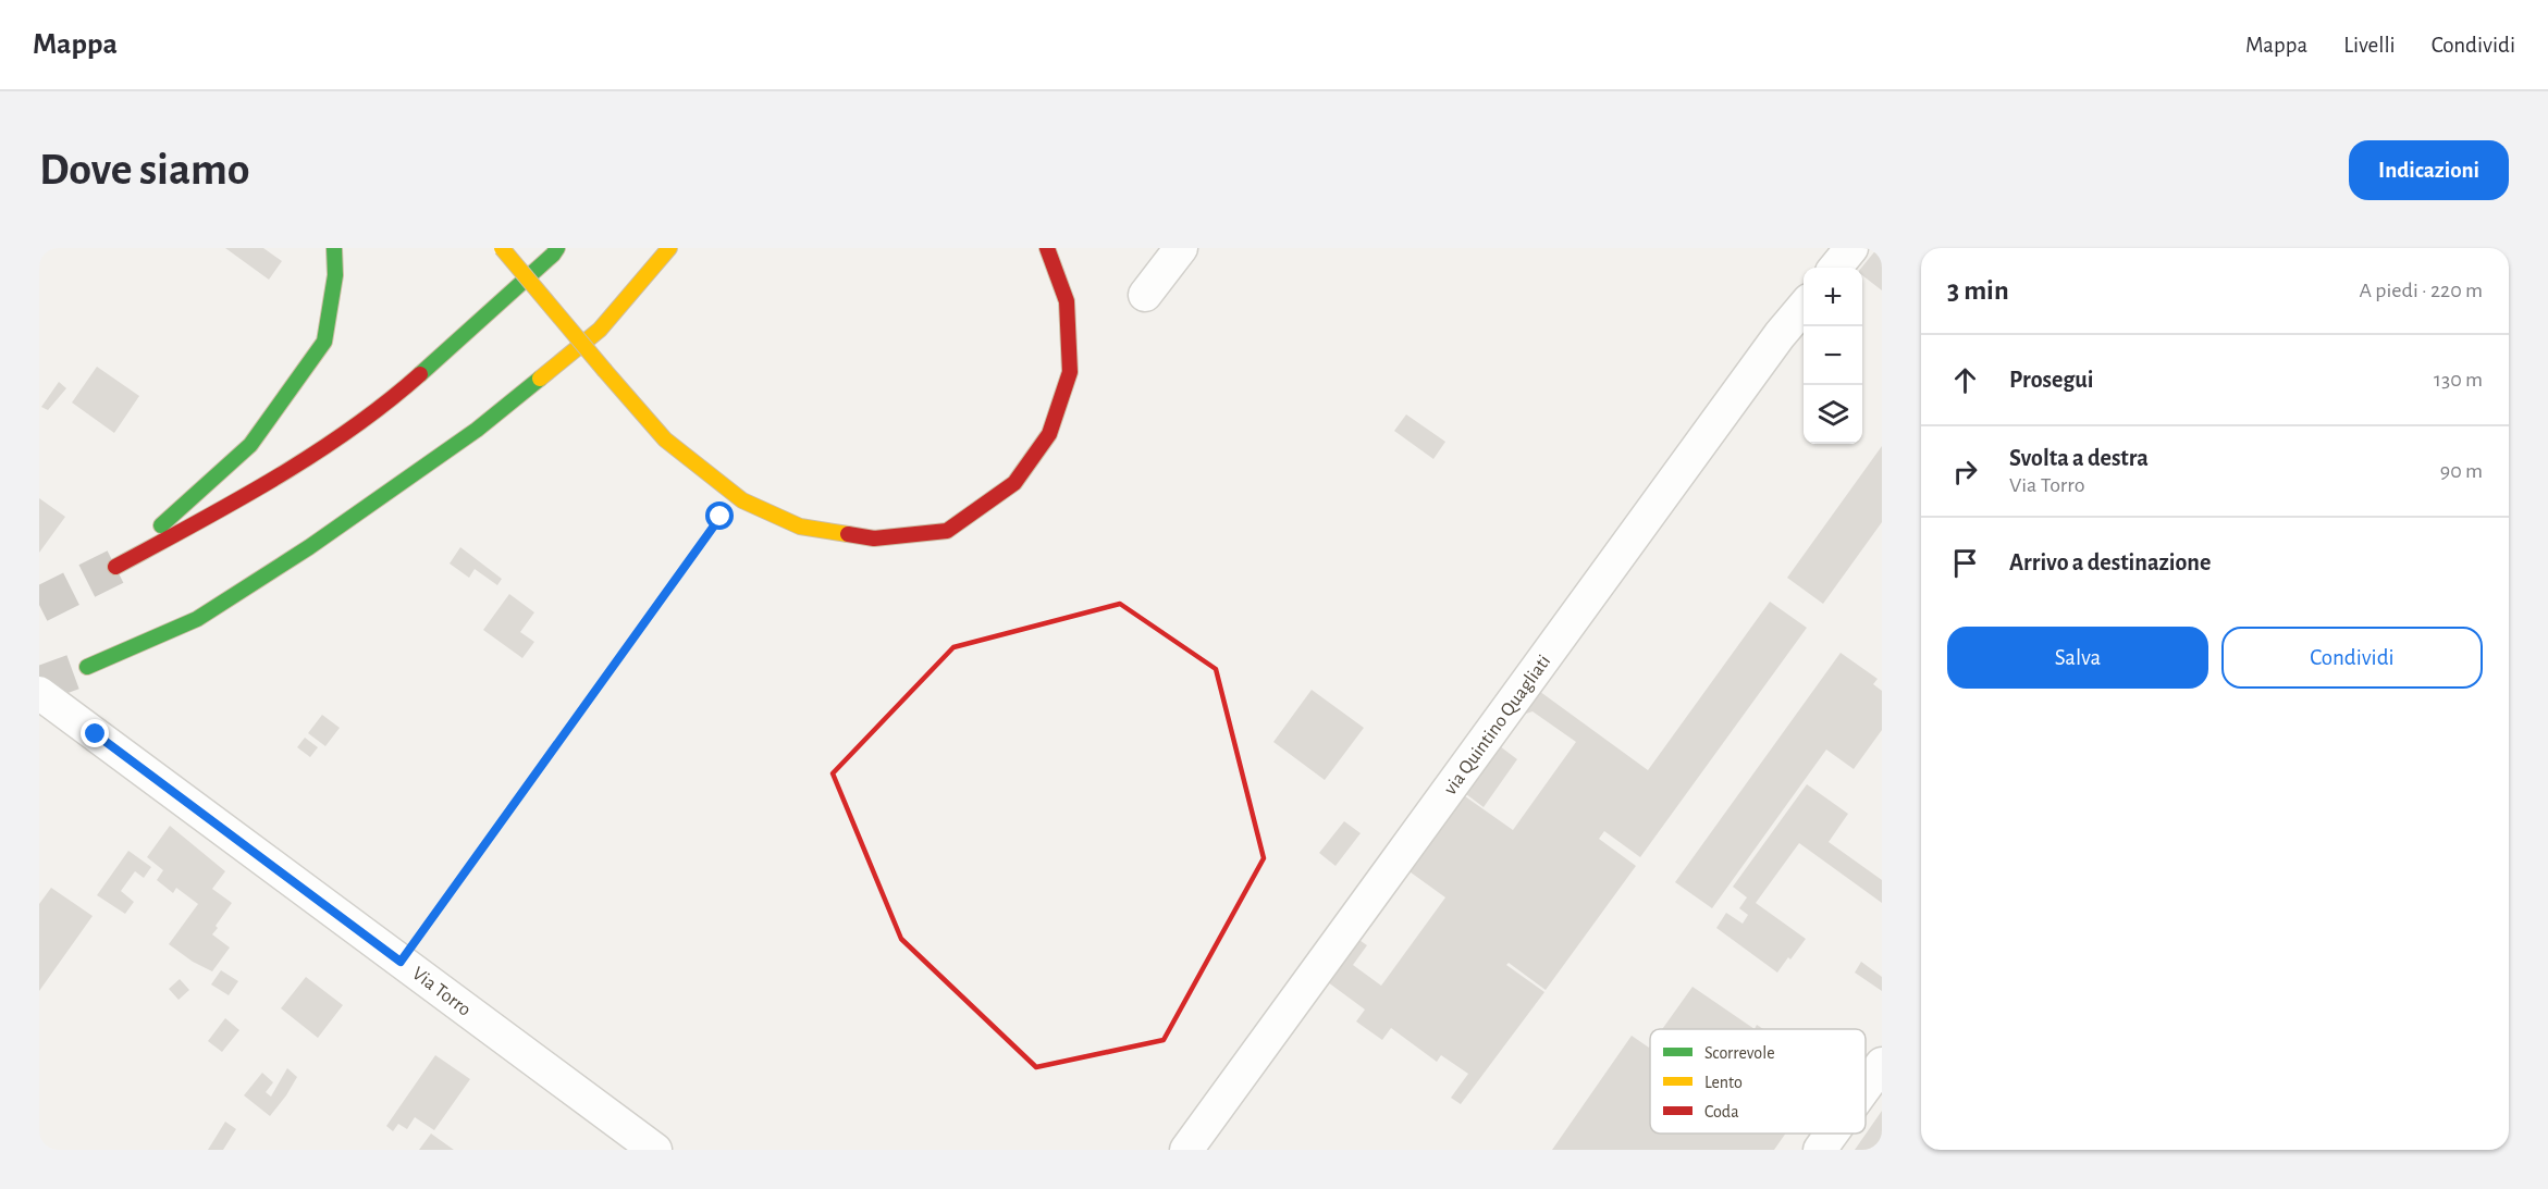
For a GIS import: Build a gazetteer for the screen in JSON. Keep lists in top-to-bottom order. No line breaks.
{"streets":{"street":["via Quintino Quagliati","Via Torro"]},"legend":["Scorrevole","Lento","Coda"],"page":{"header":"Mappa","nav":["Mappa","Livelli","Condividi"],"buttons":["Indicazioni",["Salva","Condividi"]],"title":"Dove siamo","heading":["3 min","A piedi · 220 m"],"map_buttons":["+","−"],"list":[["Prosegui","130 m"],["Svolta a destra","Via Torro","90 m"],"Arrivo a destinazione"]}}
